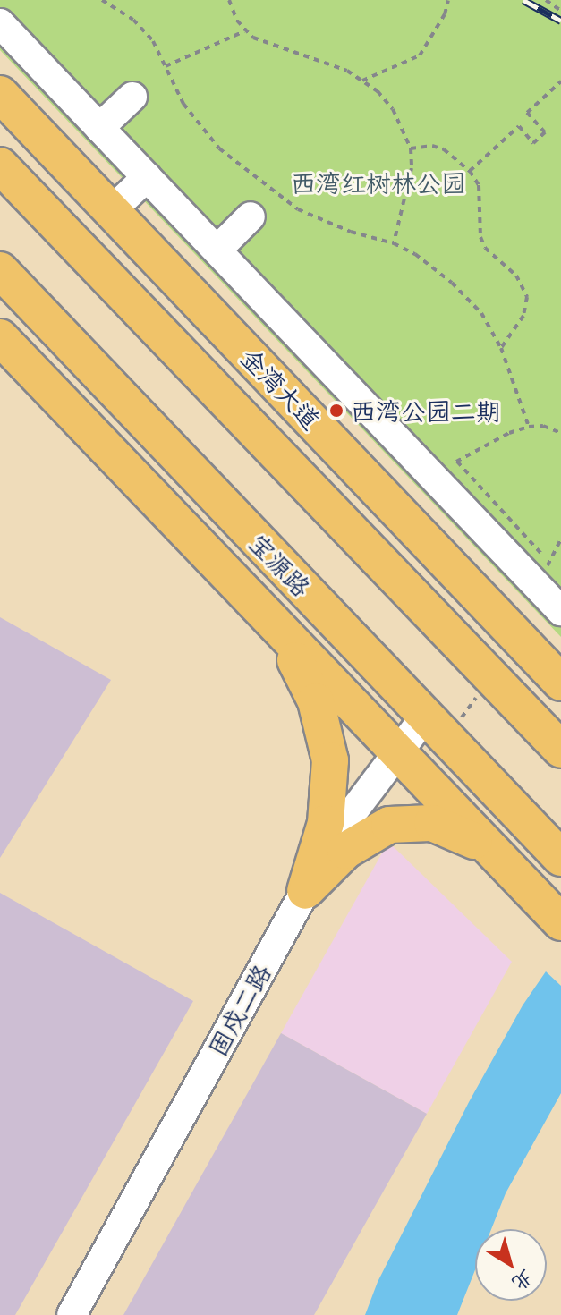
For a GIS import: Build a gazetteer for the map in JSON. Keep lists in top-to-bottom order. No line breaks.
{"streets":{"main road":["金湾大道","宝源路"],"street":["固戍二路"]},"crossings":[["宝源路","固戍二路"]],"parks":["西湾红树林公园"],"places":["西湾公园二期"],"north":"bottom right"}
